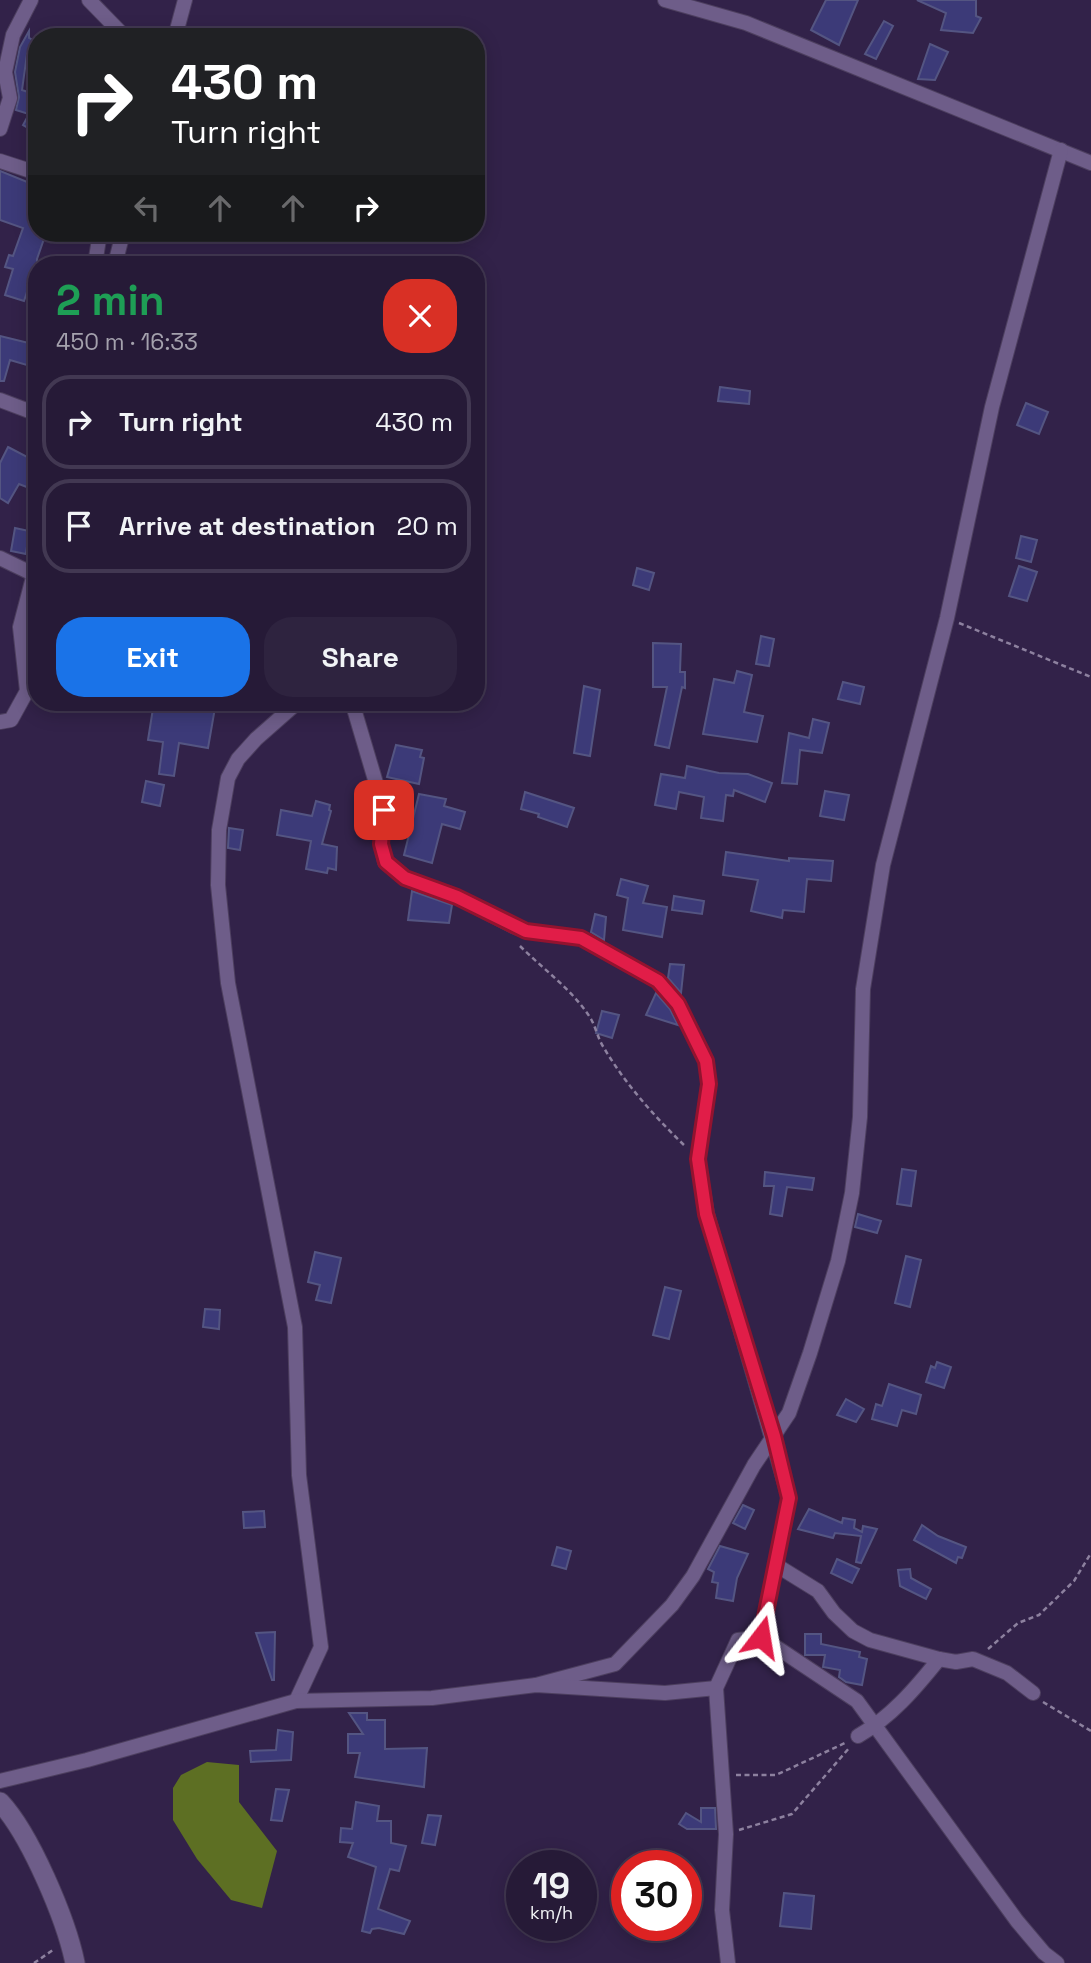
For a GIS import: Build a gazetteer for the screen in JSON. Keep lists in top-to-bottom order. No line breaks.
{"page":{"turn":["430 m","Turn right"],"heading":["2 min","450 m · 16:33"],"list":[{"name":"Turn right","value":"430 m"},{"name":"Arrive at destination","value":"20 m"}],"buttons":["Exit","Share"],"speed":"19 km/h","limit":"30"}}
